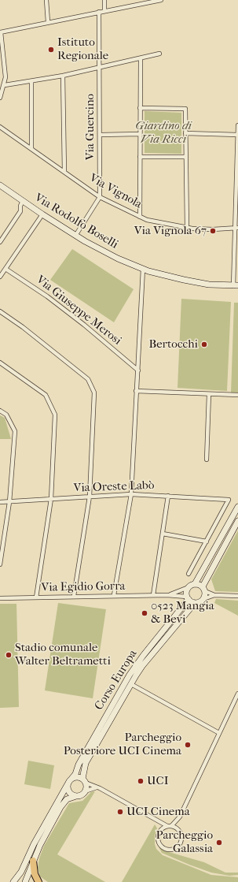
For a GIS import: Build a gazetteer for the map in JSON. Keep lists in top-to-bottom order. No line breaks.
{"streets":{"main road":["Via Rodolfo Boselli","Corso Europa"],"street":["Via Guercino","Via Vignola","Via Giuseppe Merosi","Via Oreste Labò","Via Egidio Gorra"]},"crossings":[["Via Guercino","Via Vignola"],["Via Egidio Gorra","Corso Europa"]],"parks":["Giardino di Via Ricci"],"places":["Istituto Regionale","Via Vignola 67","Bertocchi","0523 Mangia & Bevi","Stadio comunale Walter Beltrametti","Parcheggio Posteriore UCI Cinema","UCI","UCI Cinema","Parcheggio Galassia"]}
